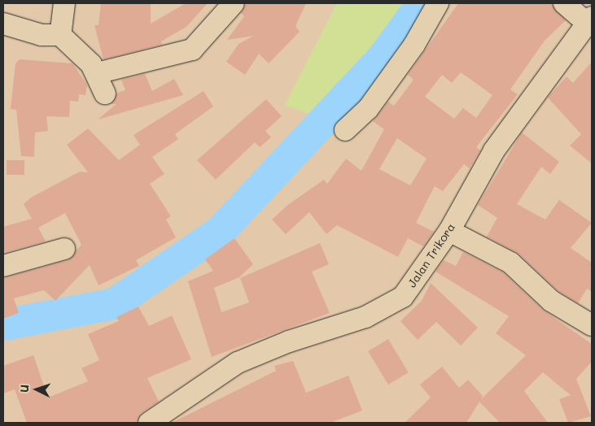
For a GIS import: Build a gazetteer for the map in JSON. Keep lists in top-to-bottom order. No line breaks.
{"streets":{"street":["Jalan Trikora"]},"north":"left"}
